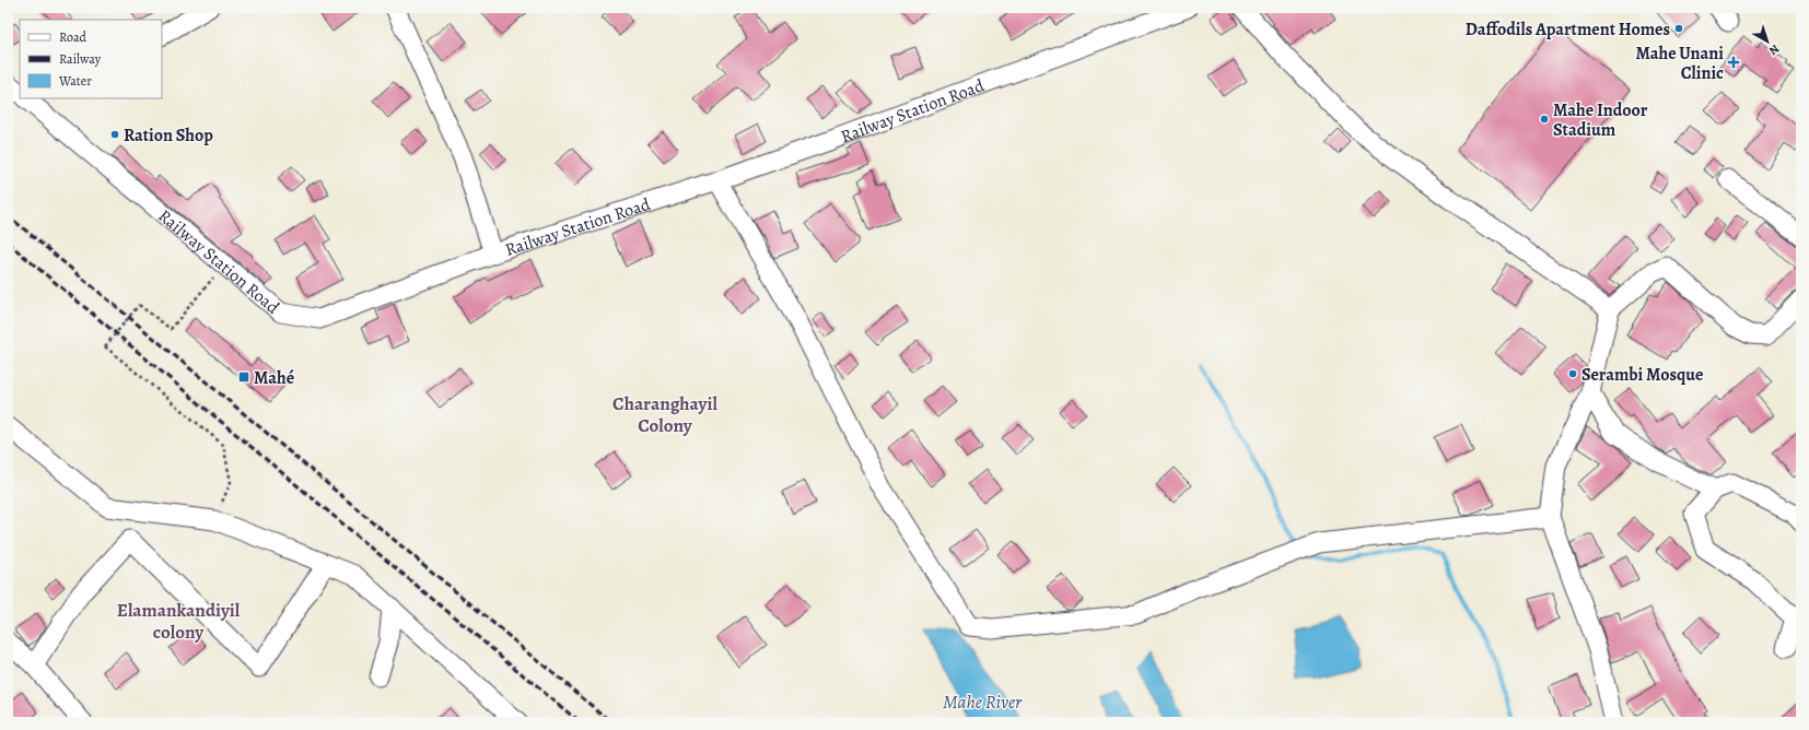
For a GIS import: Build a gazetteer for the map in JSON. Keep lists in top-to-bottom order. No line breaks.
{"streets":{"street":["Railway Station Road"]},"districts":["Charanghayil Colony","Elamankandiyil colony"],"water":["Mahe River"],"places":{"other":["Daffodils Apartment Homes","Mahe Indoor Stadium","Ration Shop","Serambi Mosque"],"health":["Mahe Unani Clinic"],"transit":["Mahé"]},"legend":["Road","Railway","Water"],"north":"bottom right"}
